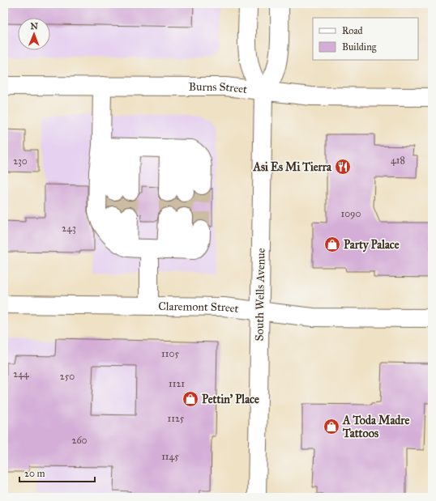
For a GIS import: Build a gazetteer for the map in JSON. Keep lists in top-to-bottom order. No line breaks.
{"streets":{"street":["Burns Street","South Wells Avenue","Claremont Street"]},"crossings":[["Burns Street","South Wells Avenue"],["South Wells Avenue","Claremont Street"]],"places":{"restaurant":["Asi Es Mi Tierra"],"shop":["Party Palace","Pettin' Place","A Toda Madre Tattoos"]},"house_numbers":["418","230","1090","243","1105","244","250","1121","1125","260","1145"],"legend":["Road","Building"],"scale_bar":"20 m","north":"top"}
